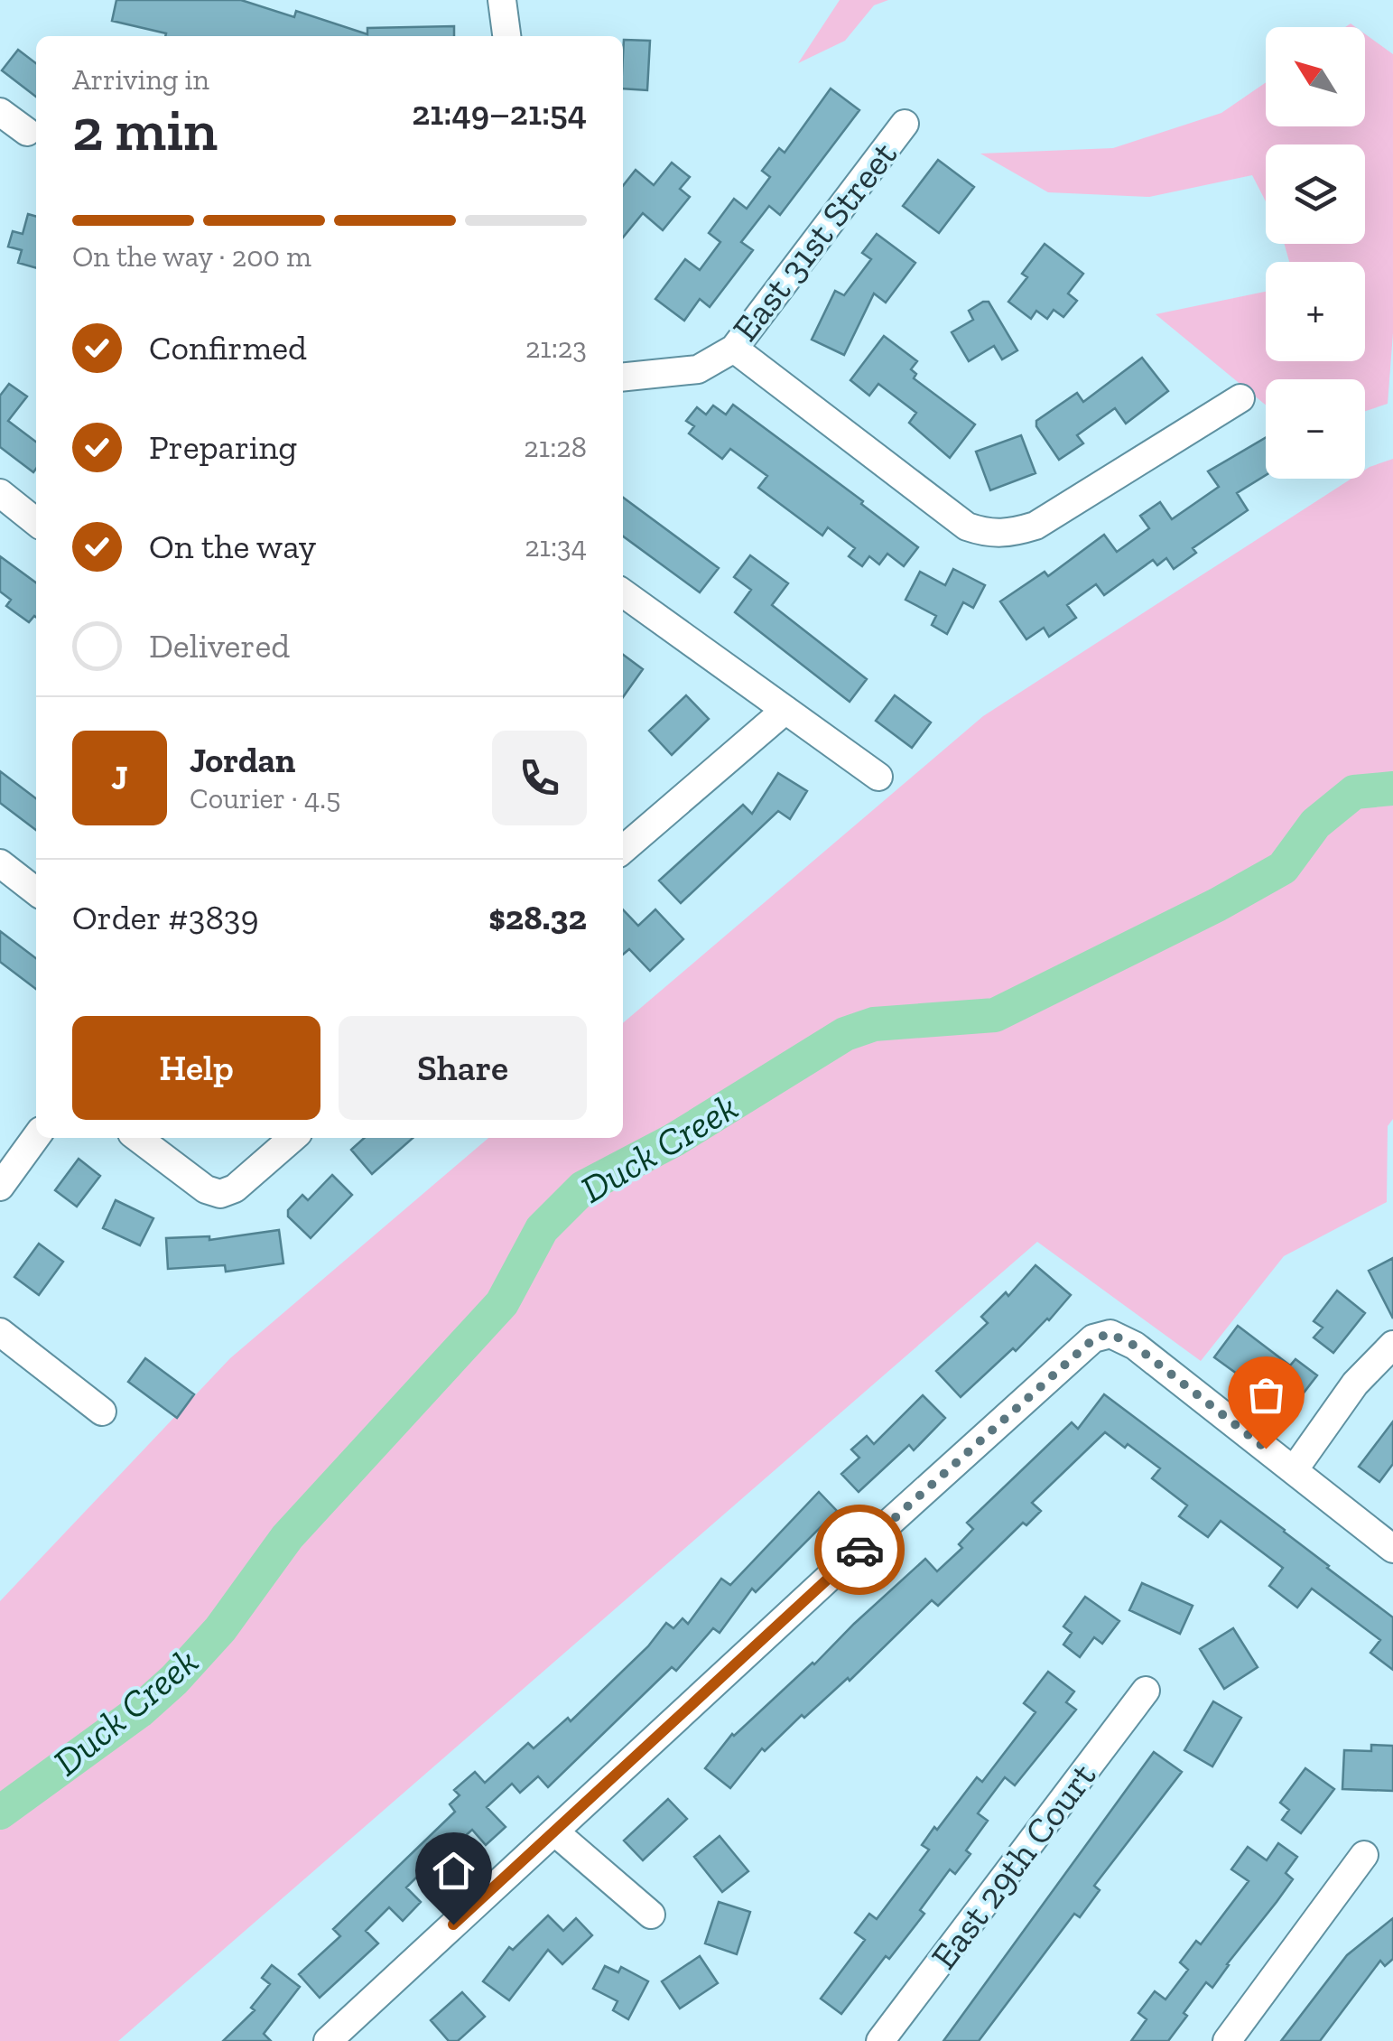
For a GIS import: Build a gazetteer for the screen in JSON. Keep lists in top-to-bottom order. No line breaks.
{"streets":{"street":["East 31st Street","East 29th Court"]},"water":["Duck Creek"],"north":"top left","page":{"map_buttons":["+","−"],"heading":["2 min","Arriving in","21:49–21:54"],"panel":["Jordan","Courier · 4.5","Order #3839","$28.32"],"bar":"On the way · 200 m","list":[["Confirmed","21:23"],["Preparing","21:28"],["On the way","21:34"],"Delivered"],"round":"J","buttons":["Help","Share"]}}
